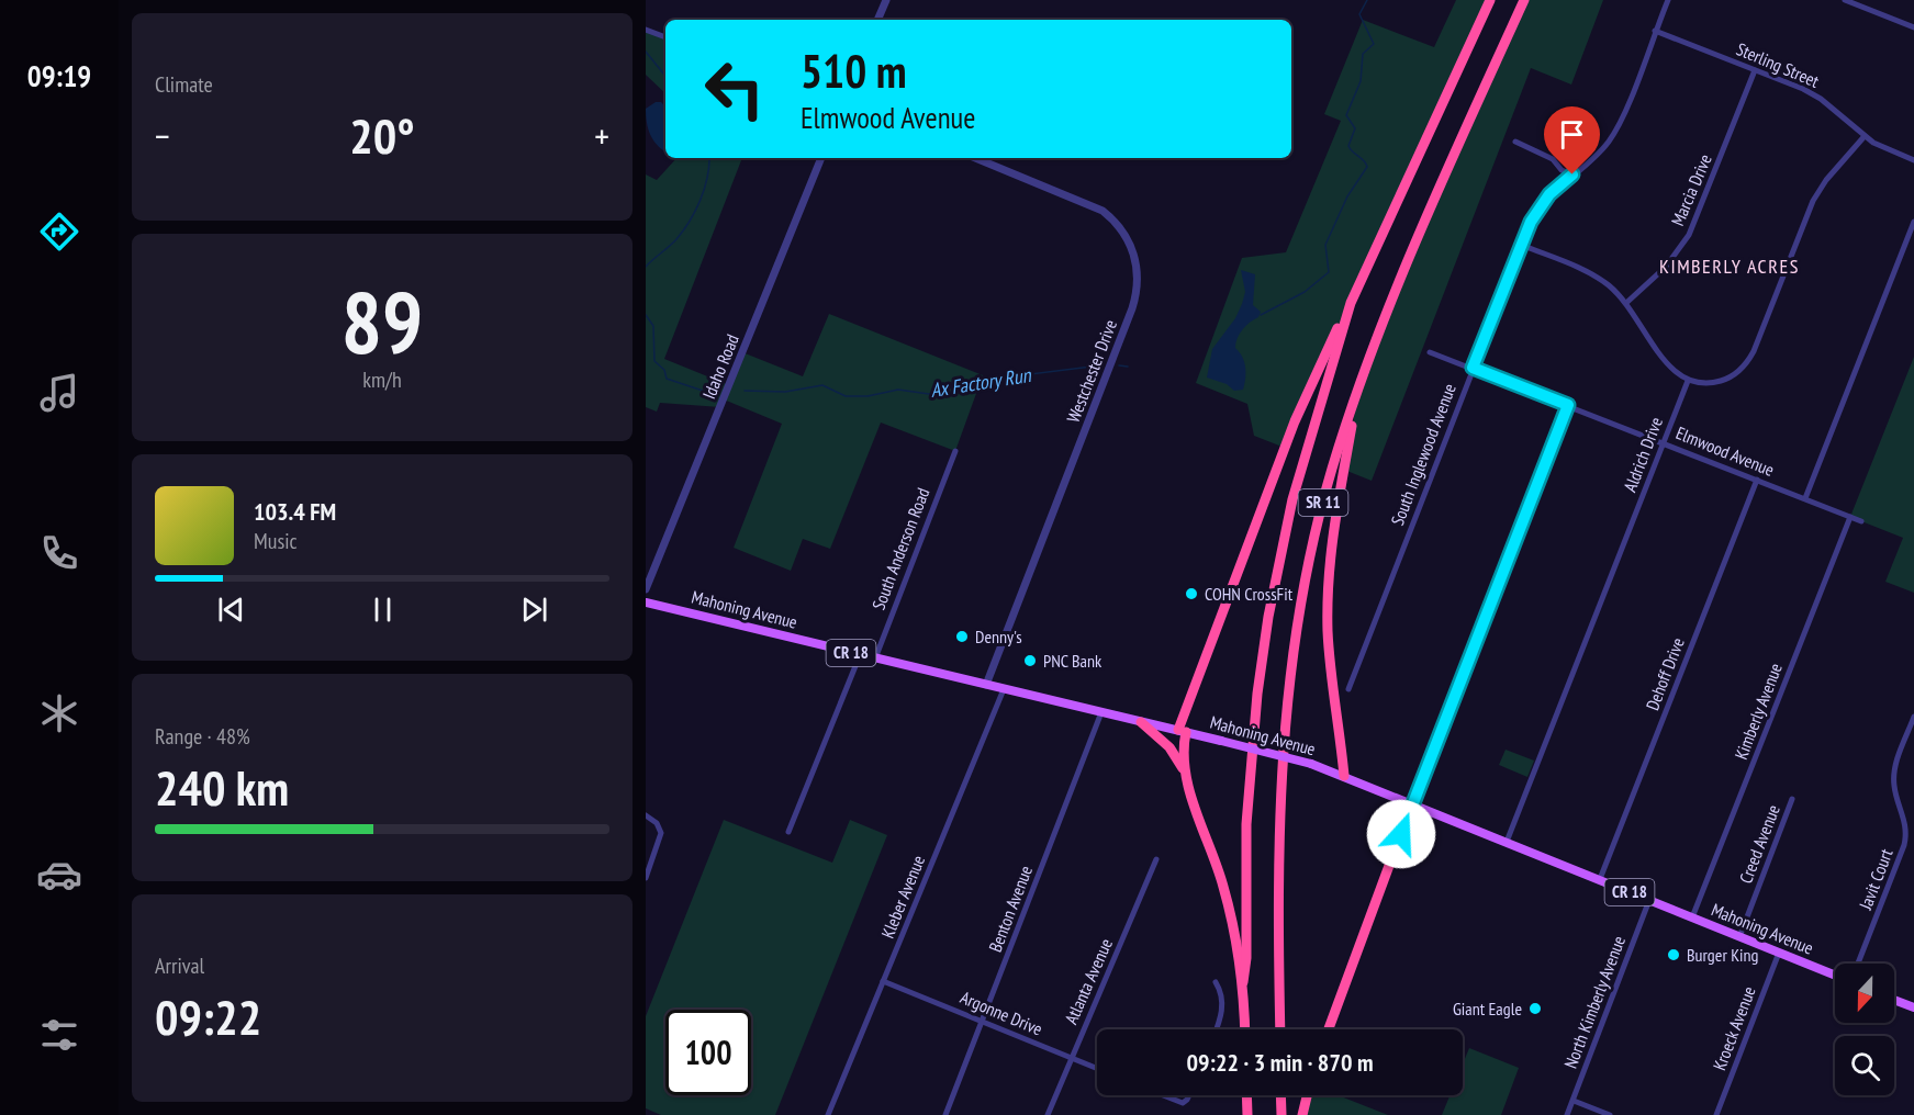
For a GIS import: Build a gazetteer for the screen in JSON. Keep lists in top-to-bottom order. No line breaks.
{"streets":{"highway":["SR 11"],"main road":["Mahoning Avenue","CR 18"],"street":["Sterling Street","Marcia Drive","Idaho Road","Westchester Drive","Elmwood Avenue","South Inglewood Avenue","Aldrich Drive","South Anderson Road","Dehoff Drive","Kimberly Avenue","Creed Avenue","Javit Court","Kleber Avenue","Benton Avenue","Atlanta Avenue","North Kimberly Avenue","Argonne Drive","Kroeck Avenue"]},"crossings":[["Sterling Street","Marcia Drive"],["Sterling Street","South Inglewood Avenue"],["Westchester Drive","Mahoning Avenue"],["Elmwood Avenue","South Inglewood Avenue"],["Elmwood Avenue","Aldrich Drive"],["Elmwood Avenue","Dehoff Drive"],["Elmwood Avenue","Kimberly Avenue"],["Aldrich Drive","Mahoning Avenue"],["South Anderson Road","Mahoning Avenue"],["Mahoning Avenue","Dehoff Drive"],["Mahoning Avenue","Kimberly Avenue"],["Mahoning Avenue","Creed Avenue"],["Mahoning Avenue","Kleber Avenue"],["Mahoning Avenue","Benton Avenue"],["Mahoning Avenue","North Kimberly Avenue"],["Mahoning Avenue","Kroeck Avenue"],["Kleber Avenue","Argonne Drive"],["Benton Avenue","Argonne Drive"],["Atlanta Avenue","Argonne Drive"]],"districts":["KIMBERLY ACRES"],"water":["Ax Factory Run"],"places":["COHN CrossFit","Denny's","PNC Bank","Burger King","Giant Eagle"],"north":"bottom","page":{"tabs":"09:19","tile":["Climate",["89","km/h"],["Range · 48%","240 km"],["Arrival","09:22"]],"turn":["510 m","Elmwood Avenue"],"heat":["−","20°","+"],"song":["103.4 FM","Music"],"limit":"100","trip":"09:22 · 3 min · 870 m"}}
